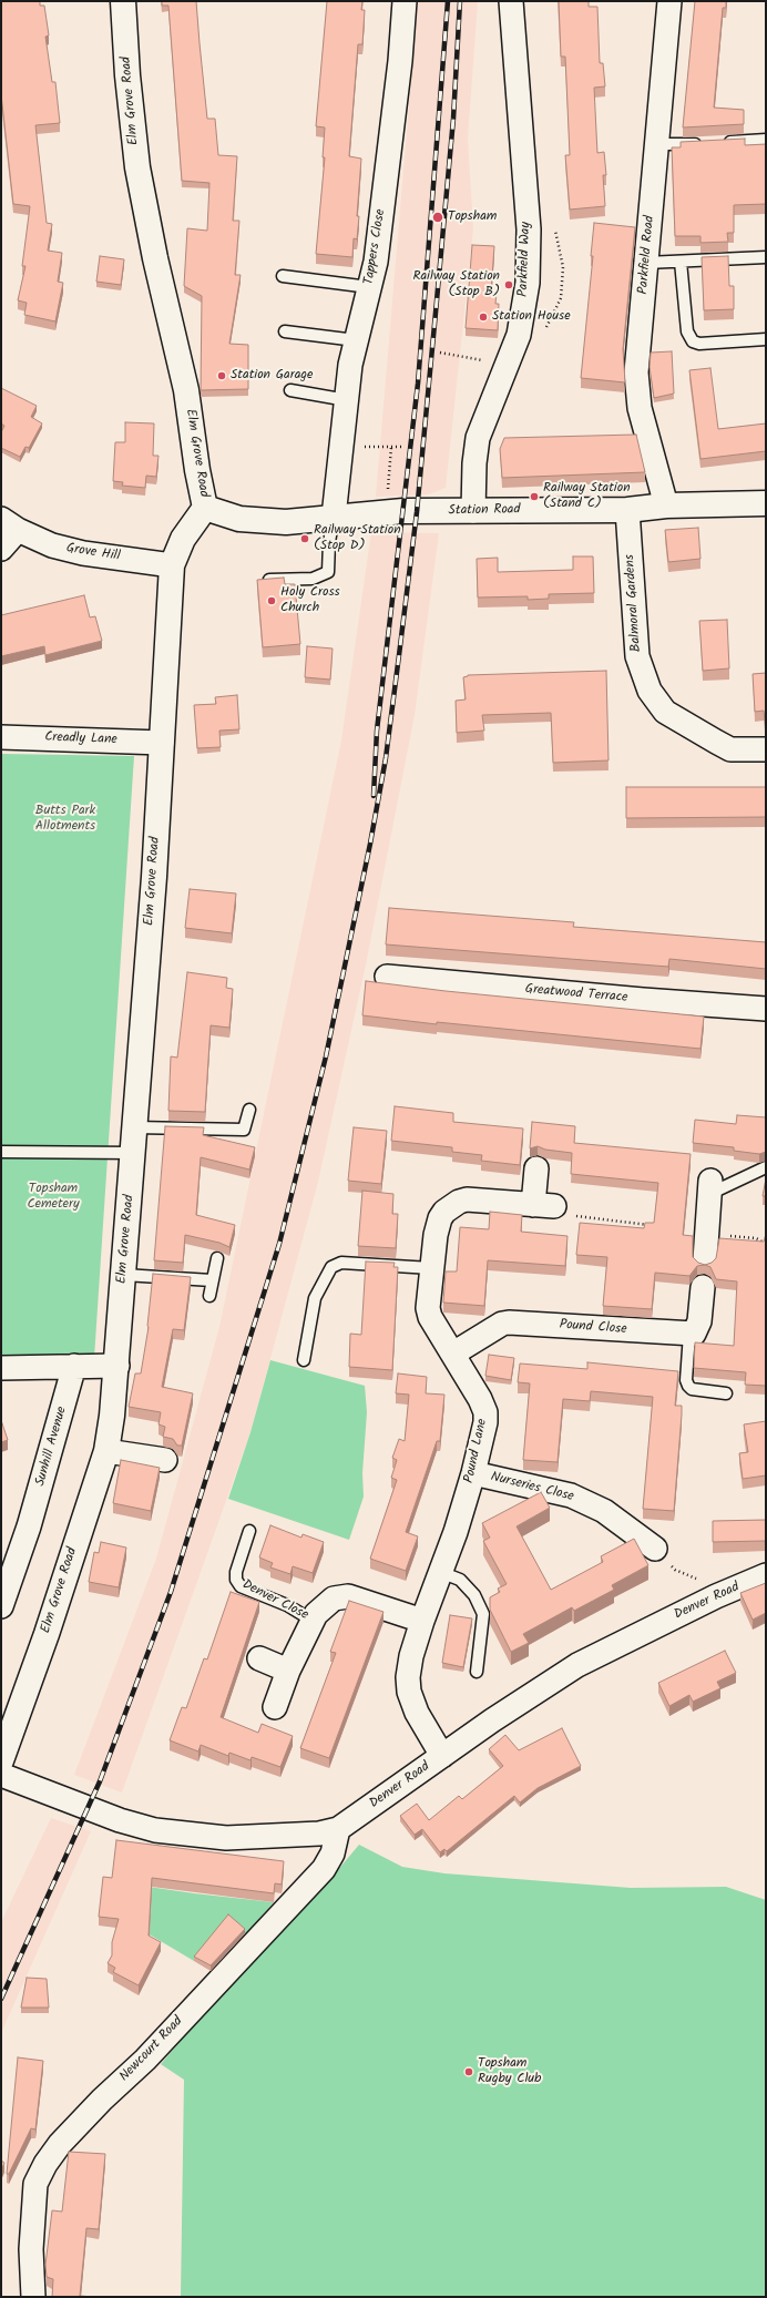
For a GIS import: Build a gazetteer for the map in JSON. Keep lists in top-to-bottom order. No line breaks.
{"streets":{"street":["Elm Grove Road","Tappers Close","Parkfield Road","Parkfield Way","Station Road","Grove Hill","Balmoral Gardens","Creadly Lane","Greatwood Terrace","Pound Close","Sunhill Avenue","Pound Lane","Nurseries Close","Denver Close","Denver Road","Newcourt Road"]},"crossings":[["Elm Grove Road","Station Road"],["Elm Grove Road","Grove Hill"],["Elm Grove Road","Creadly Lane"],["Tappers Close","Station Road"],["Parkfield Road","Station Road"],["Parkfield Way","Station Road"],["Station Road","Balmoral Gardens"],["Pound Close","Pound Lane"],["Pound Lane","Nurseries Close"],["Pound Lane","Denver Close"],["Pound Lane","Denver Road"],["Denver Road","Newcourt Road"]],"parks":["Butts Park Allotments","Topsham Cemetery"],"places":["Topsham","Railway Station (Stop B)","Station House","Station Garage","Railway Station (Stand C)","Railway Station (Stop D)","Holy Cross Church","Topsham Rugby Club"]}
